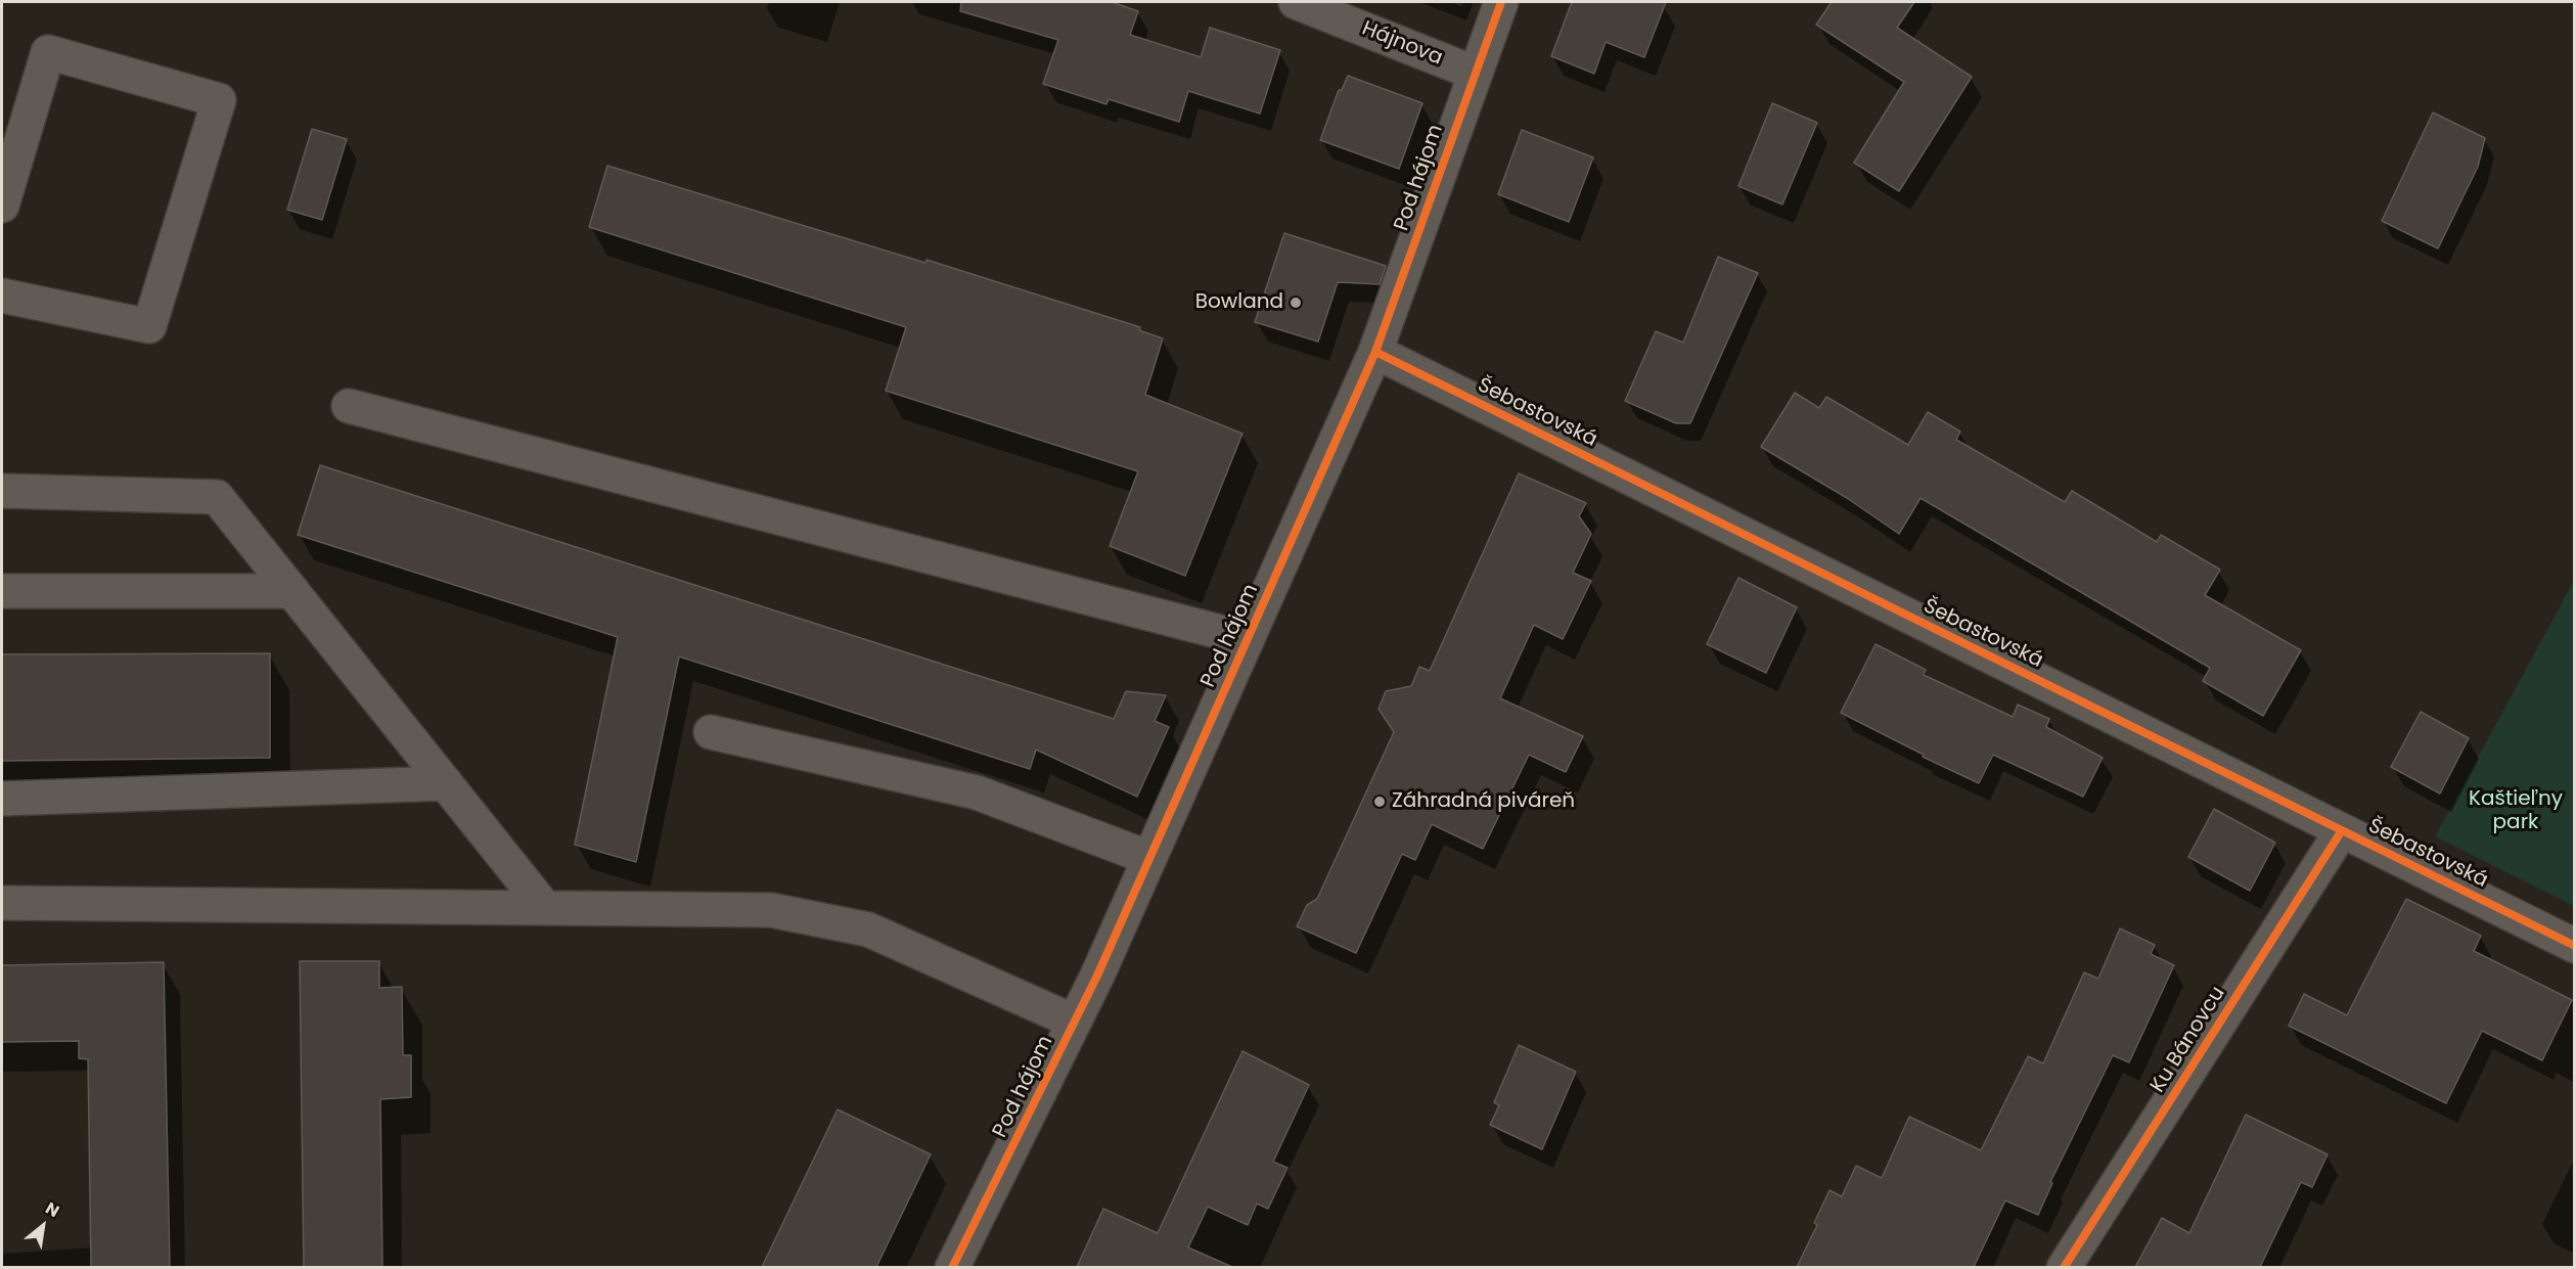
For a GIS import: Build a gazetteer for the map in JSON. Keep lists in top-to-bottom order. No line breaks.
{"streets":{"street":["Hájnova","Pod hájom","Šebastovská","Ku Bánovcu"]},"crossings":[["Hájnova","Pod hájom"],["Pod hájom","Šebastovská"],["Šebastovská","Ku Bánovcu"]],"parks":["Kaštieľny park"],"places":["Bowland","Záhradná piváreň"],"north":"top right"}
